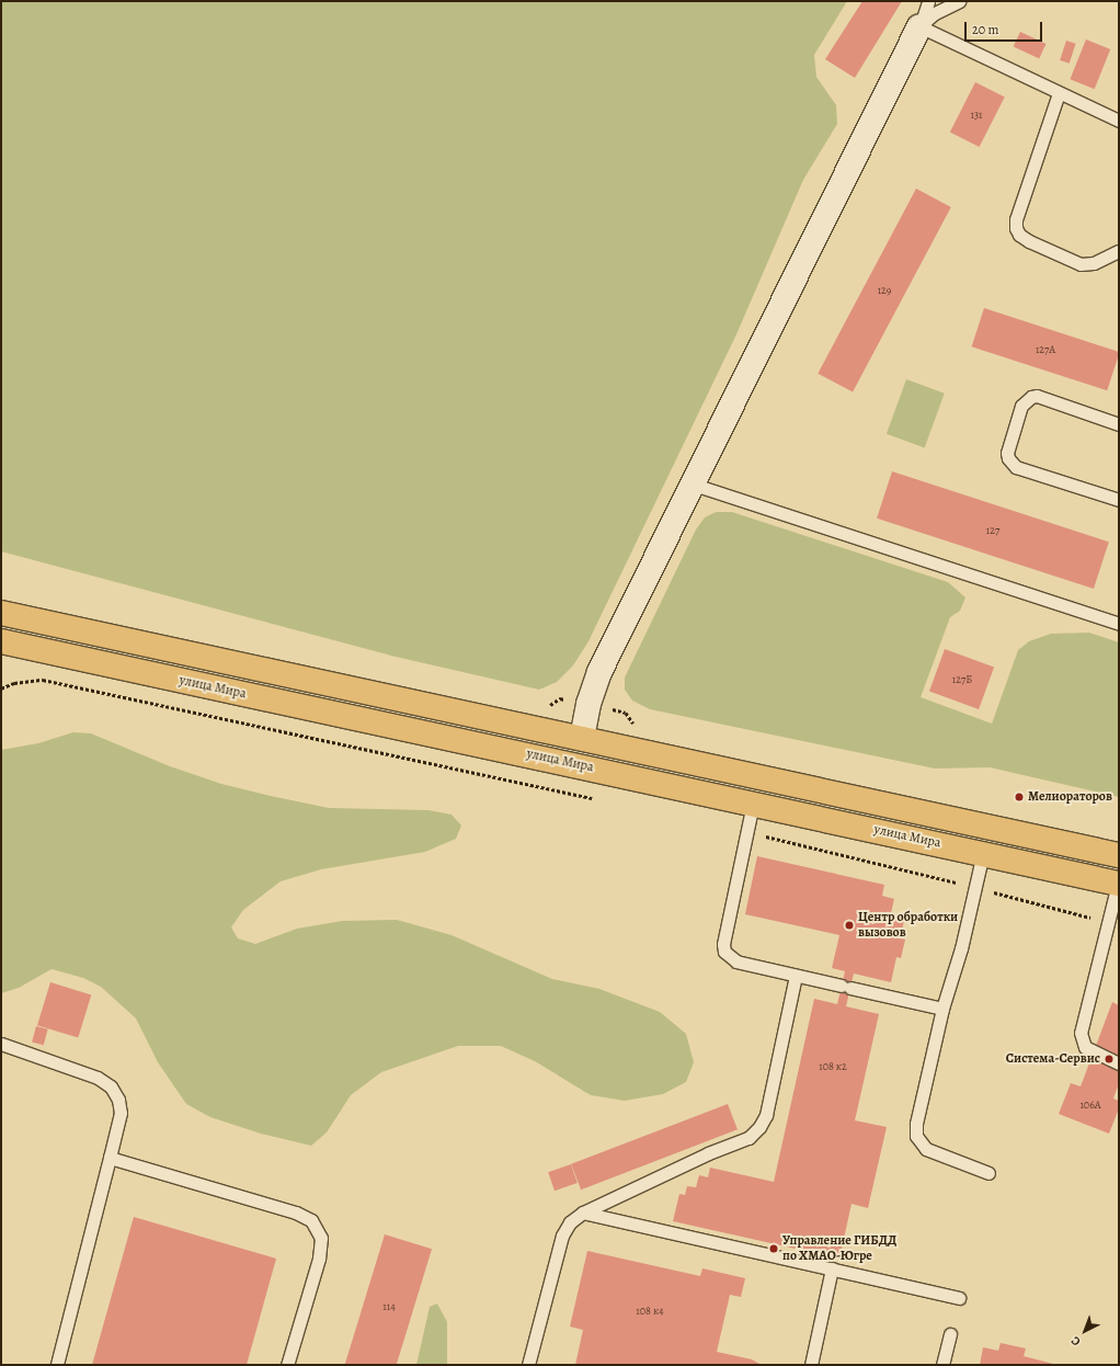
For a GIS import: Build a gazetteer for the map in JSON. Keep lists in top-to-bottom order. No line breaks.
{"streets":{"main road":["улица Мира"]},"places":["Мелиораторов","Центр обработки вызовов","Система-Cервис","Управление ГИБДД по ХМАО-Югре"],"house_numbers":["131","129","127А","127","127Б","108 к2","106А","114","108 к4"],"scale_bar":"20 m","north":"bottom left"}
